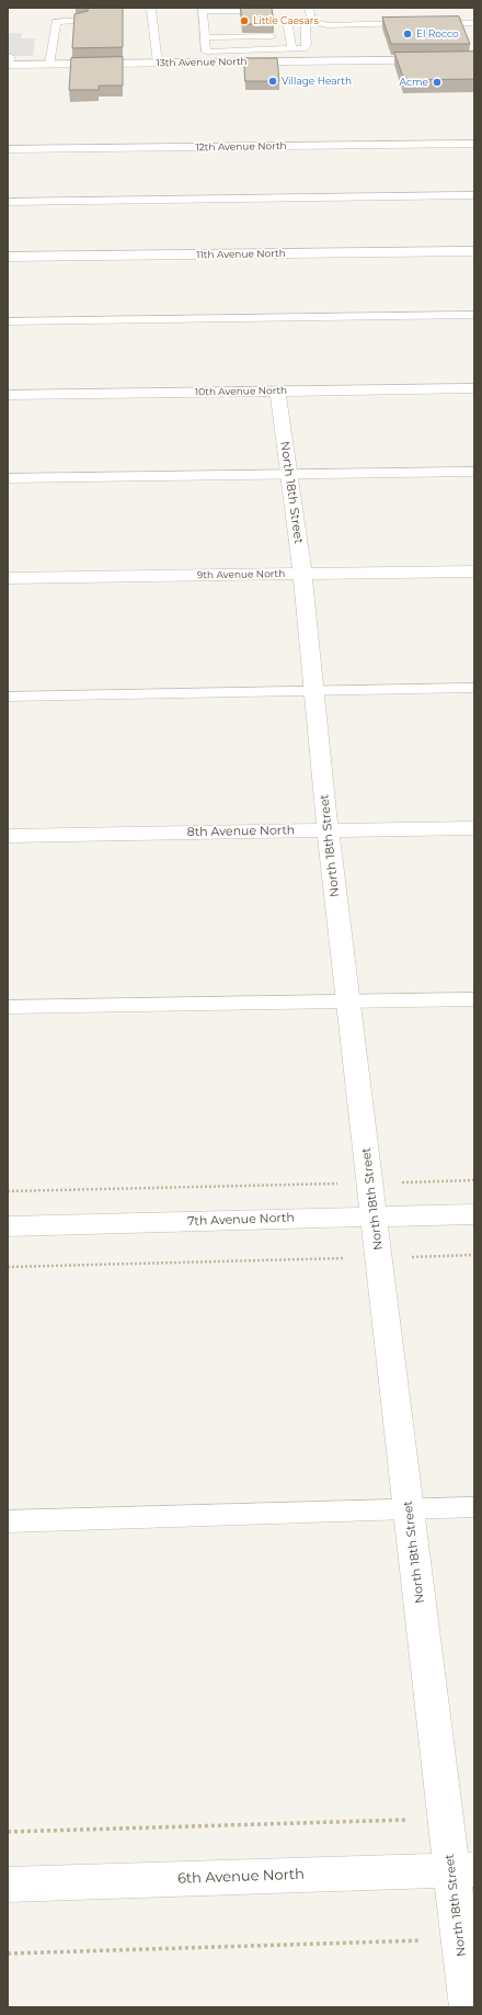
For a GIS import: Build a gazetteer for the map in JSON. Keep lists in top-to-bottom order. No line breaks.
{"streets":{"street":["13th Avenue North","12th Avenue North","11th Avenue North","10th Avenue North","North 18th Street","9th Avenue North","8th Avenue North","7th Avenue North","6th Avenue North"]},"crossings":[["10th Avenue North","North 18th Street"],["North 18th Street","9th Avenue North"],["North 18th Street","8th Avenue North"],["North 18th Street","7th Avenue North"],["North 18th Street","6th Avenue North"]],"places":["Little Caesars","El Rocco","Village Hearth","Acme"]}
